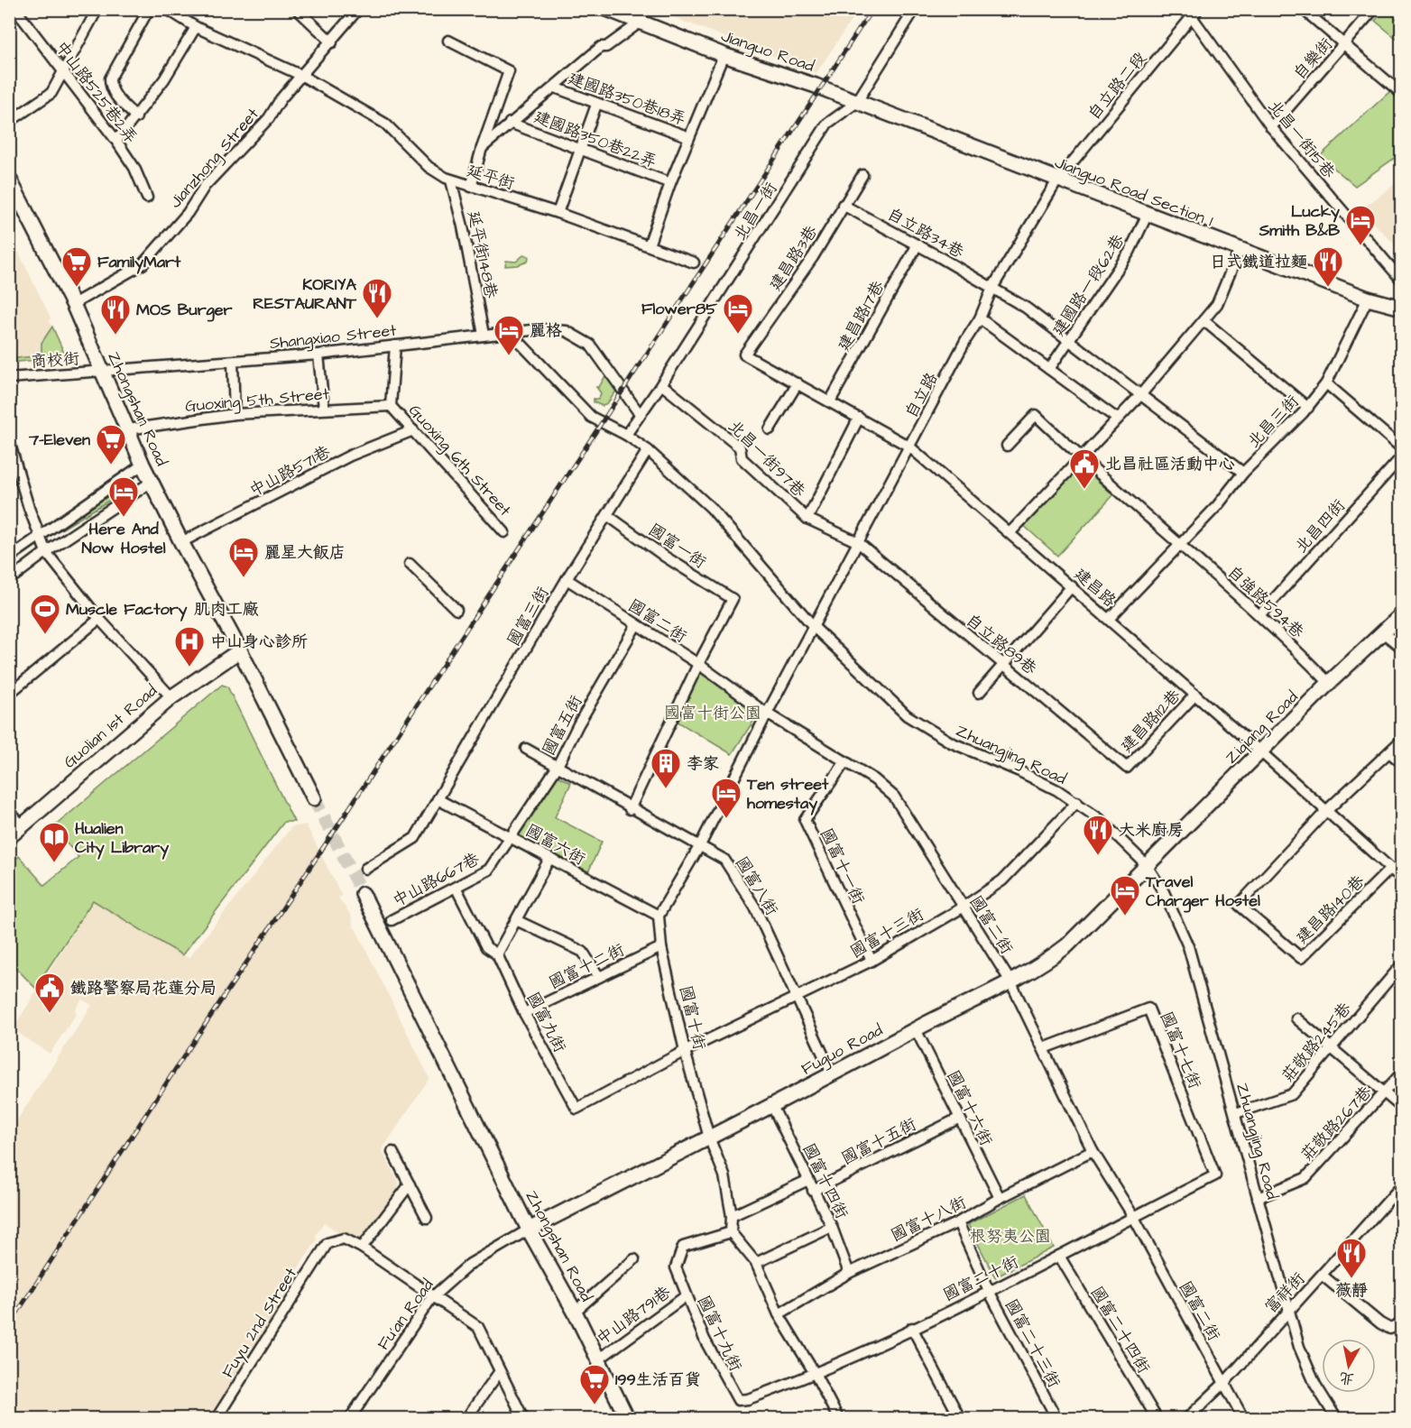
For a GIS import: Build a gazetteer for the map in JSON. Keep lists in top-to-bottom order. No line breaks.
{"streets":{"street":["Jianguo Road","自樂街","自立路二段","中山路525巷2弄","建國路350巷18弄","建國路350巷22弄","北昌一街15巷","Jianzhong Street","延平街","Jianguo Road Section 1","北昌一街","自立路34巷","延平街148巷","建昌路3巷","建國路一段62巷","建昌路17巷","Shangxiao Street","商校街","自立路","Guoxing 5th Street","Zhongshan Road","北昌三街","北昌一街97巷","Guoxing 6th Street","中山路571巷","北昌四街","國富一街","建昌路","自強路594巷","國富三街","國富二街","自立路89巷","建昌路112巷","國富五街","Guolian 1st Road","Ziqiang Road","Zhuangjing Road","國富六街","國富十一街","中山路667巷","國富八街","建昌路140巷","國富十三街","國富十二街","國富十街","國富九街","莊敬路245巷","Fuguo Road","國富十七街","國富十六街","莊敬路267巷","國富十五街","國富十四街","國富十八街","國富二十街","富祥街","Fu’an Road","中山路791巷","Fuyu 2nd Street","國富二十四街","國富十九街","國富二十三街"]},"crossings":[["Jianguo Road","Jianguo Road Section 1"],["Jianguo Road","北昌一街"],["自樂街","北昌一街15巷"],["自立路二段","北昌一街15巷"],["自立路二段","Jianguo Road Section 1"],["自立路二段","自立路"],["Jianzhong Street","延平街"],["Jianzhong Street","Zhongshan Road"],["延平街","延平街148巷"],["Jianguo Road Section 1","北昌一街"],["Jianguo Road Section 1","建國路一段62巷"],["Jianguo Road Section 1","自立路"],["Jianguo Road Section 1","北昌三街"],["北昌一街","Shangxiao Street"],["北昌一街","北昌一街97巷"],["北昌一街","Zhuangjing Road"],["自立路34巷","建昌路3巷"],["自立路34巷","建國路一段62巷"],["自立路34巷","建昌路17巷"],["自立路34巷","自立路"],["自立路34巷","北昌三街"],["延平街148巷","Shangxiao Street"],["建昌路3巷","建昌路"],["建昌路17巷","建昌路"],["Shangxiao Street","商校街"],["Shangxiao Street","Zhongshan Road"],["Shangxiao Street","Guoxing 6th Street"],["Shangxiao Street","Zhuangjing Road"],["商校街","Zhongshan Road"],["自立路","北昌一街97巷"],["自立路","建昌路"],["自立路","自立路89巷"],["自立路","Zhuangjing Road"],["Guoxing 5th Street","Zhongshan Road"],["Guoxing 5th Street","Guoxing 6th Street"],["Zhongshan Road","中山路571巷"],["Zhongshan Road","Guolian 1st Road"],["Zhongshan Road","Fuguo Road"],["Zhongshan Road","Fu’an Road"],["Zhongshan Road","中山路791巷"],["北昌三街","建昌路"],["北昌三街","自強路594巷"],["北昌一街97巷","自立路89巷"],["Guoxing 6th Street","中山路571巷"],["北昌四街","自強路594巷"],["國富一街","國富三街"],["國富一街","國富二街"],["建昌路","建昌路112巷"],["建昌路","Ziqiang Road"],["建昌路","建昌路140巷"],["自強路594巷","Ziqiang Road"],["國富三街","國富二街"],["國富三街","Zhuangjing Road"],["國富三街","國富六街"],["國富二街","國富五街"],["國富二街","國富十一街"],["國富二街","國富十三街"],["國富二街","Fuguo Road"],["國富二街","國富十七街"],["國富二街","國富十八街"],["國富二街","國富二十街"],["國富二街","富祥街"],["自立路89巷","建昌路112巷"],["國富五街","國富六街"],["國富五街","中山路667巷"],["國富五街","國富八街"],["Ziqiang Road","Zhuangjing Road"],["Ziqiang Road","Fuguo Road"],["Zhuangjing Road","國富十三街"],["Zhuangjing Road","莊敬路245巷"],["Zhuangjing Road","Fuguo Road"],["Zhuangjing Road","莊敬路267巷"],["Zhuangjing Road","富祥街"],["國富六街","中山路667巷"],["國富六街","國富十街"],["國富十一街","國富十三街"],["中山路667巷","國富九街"],["國富八街","國富十三街"],["國富八街","Fuguo Road"],["國富十三街","國富十街"],["國富十三街","國富九街"],["國富十二街","國富十街"],["國富十二街","國富九街"],["國富十街","Fuguo Road"],["國富十街","國富十九街"],["Fuguo Road","國富十六街"],["Fuguo Road","國富十四街"],["Fuguo Road","Fu’an Road"],["國富十七街","國富二十街"],["國富十六街","國富十五街"],["國富十六街","國富十八街"],["國富十五街","國富十四街"],["國富十四街","國富十八街"],["國富十八街","國富二十三街"],["國富二十街","國富二十四街"],["國富二十街","國富十九街"],["國富二十街","國富二十三街"],["中山路791巷","國富十九街"]],"parks":["國富十街公園","根努夷公園"],"places":{"hotel":["Lucky Smith B&B","Flower85","麗格","Here And Now Hostel","麗星大飯店","Ten street homestay","Travel Charger Hostel"],"supermarket":["FamilyMart","7-Eleven","199生活百貨"],"restaurant":["日式鐵道拉麵","KORIYA RESTAURANT","MOS Burger","大米廚房","薇靜"],"public building":["北昌社區活動中心","鐵路警察局花蓮分局"],"sports":["Muscle Factory 肌肉工廠"],"hospital":["中山身心診所"],"building":["李家"],"library":["Hualien City Library"]},"north":"bottom"}
